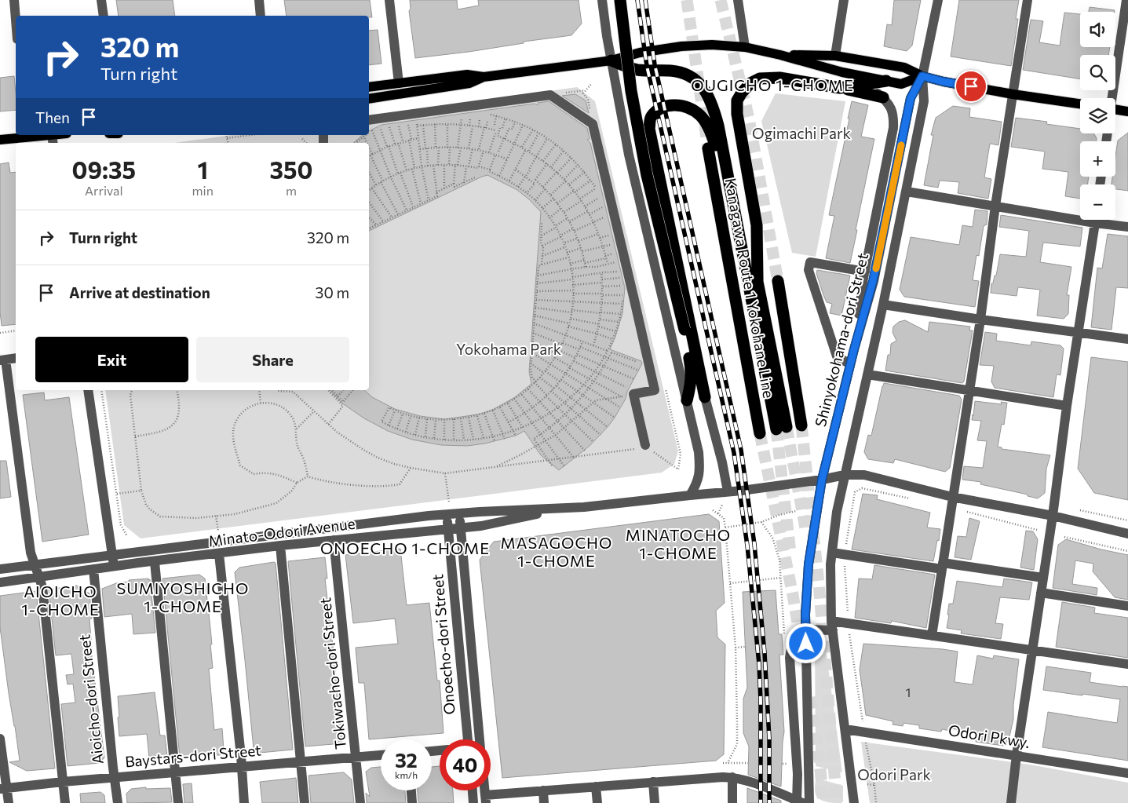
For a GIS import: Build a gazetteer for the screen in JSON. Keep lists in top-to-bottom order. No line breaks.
{"streets":{"highway":["Kanagawa Route 1 Yokohane Line"],"street":["Shinyokohama-dori Street","Minato-Odori Avenue","Onoecho-dori Street","Tokiwacho-dori Street","Aioicho-dori Street","Odori Pkwy.","Baystars-dori Street"]},"crossings":[["Shinyokohama-dori Street","Minato-Odori Avenue"],["Minato-Odori Avenue","Onoecho-dori Street"],["Minato-Odori Avenue","Tokiwacho-dori Street"],["Minato-Odori Avenue","Aioicho-dori Street"],["Tokiwacho-dori Street","Baystars-dori Street"],["Aioicho-dori Street","Baystars-dori Street"]],"districts":["OUGICHO 1-CHOME","MINATOCHO 1-CHOME","MASAGOCHO 1-CHOME","ONOECHO 1-CHOME","SUMIYOSHICHO 1-CHOME","AIOICHO 1-CHOME"],"parks":["Ogimachi Park","Yokohama Park","Odori Park"],"house_numbers":["1"],"page":{"map_buttons":["+","−"],"turn":["320 m","Turn right"],"then":"Then","eta":["09:35","Arrival","1","min","350","m"],"list":[{"name":"Turn right","value":"320 m"},{"name":"Arrive at destination","value":"30 m"}],"buttons":["Exit","Share"],"speed":"32 km/h","limit":"40"}}
